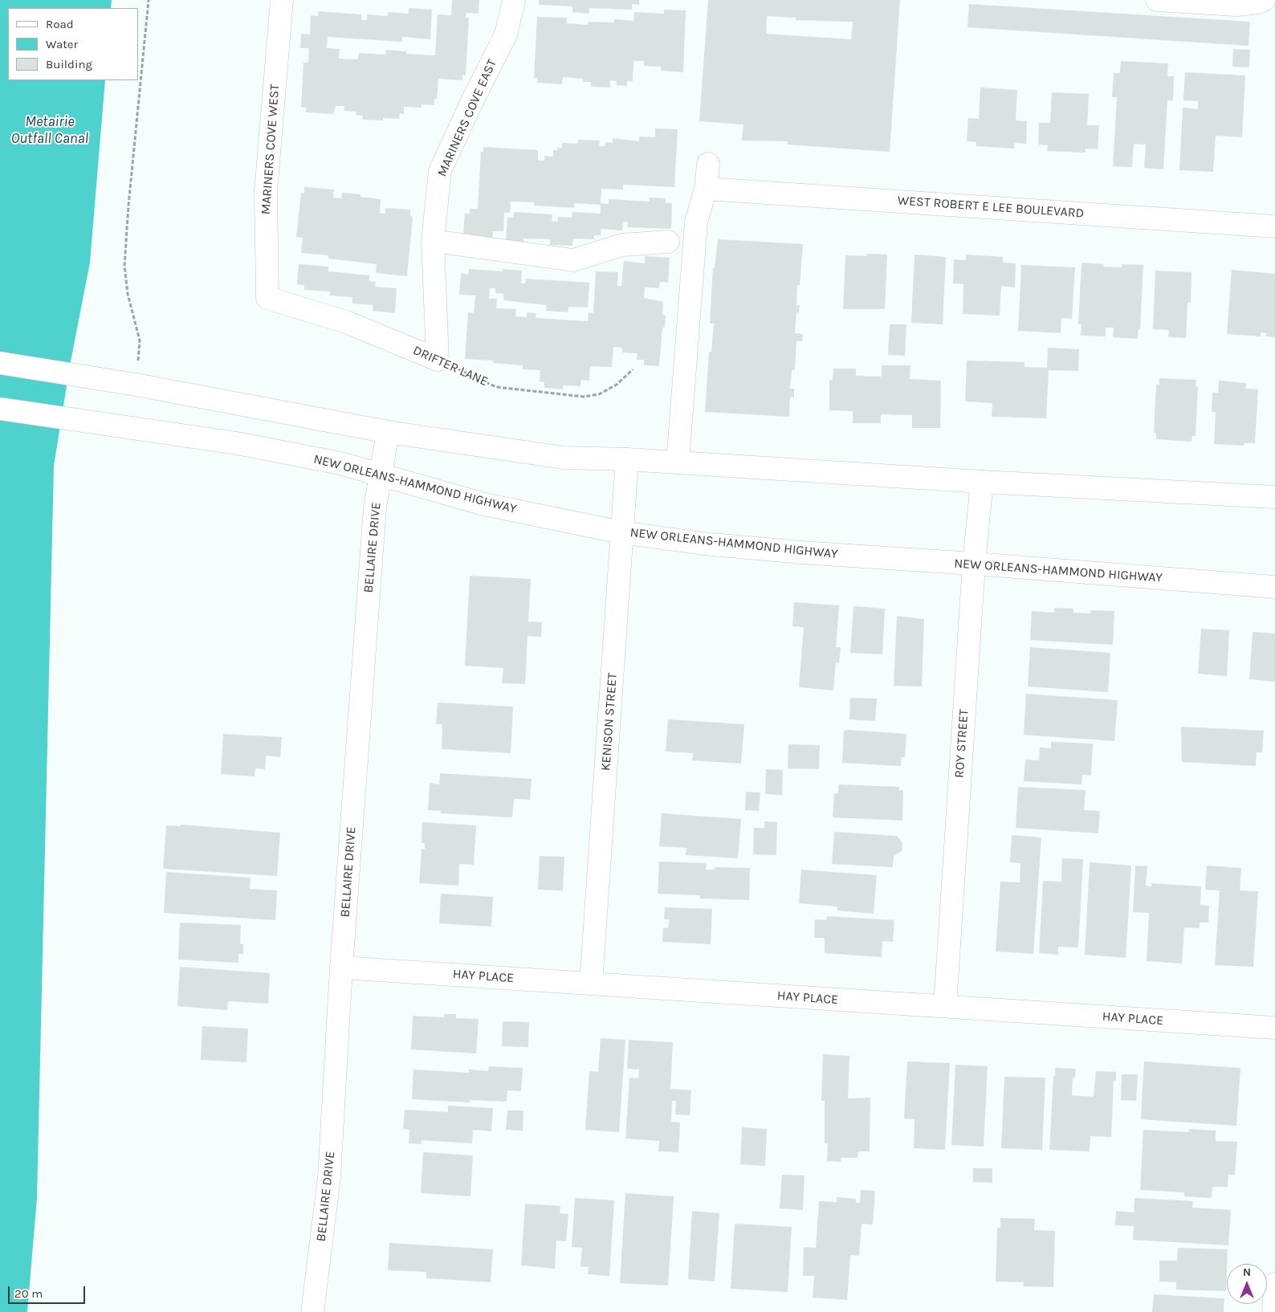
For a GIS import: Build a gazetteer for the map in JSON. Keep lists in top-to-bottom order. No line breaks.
{"streets":{"street":["MARINERS COVE EAST","MARINERS COVE WEST","WEST ROBERT E LEE BOULEVARD","DRIFTER LANE","NEW ORLEANS-HAMMOND HIGHWAY","BELLAIRE DRIVE","KENISON STREET","ROY STREET","HAY PLACE"]},"crossings":[["MARINERS COVE EAST","DRIFTER LANE"],["MARINERS COVE WEST","DRIFTER LANE"],["NEW ORLEANS-HAMMOND HIGHWAY","BELLAIRE DRIVE"],["NEW ORLEANS-HAMMOND HIGHWAY","KENISON STREET"],["NEW ORLEANS-HAMMOND HIGHWAY","ROY STREET"],["BELLAIRE DRIVE","HAY PLACE"],["KENISON STREET","HAY PLACE"],["ROY STREET","HAY PLACE"]],"water":["Metairie Outfall Canal"],"legend":["Road","Water","Building"],"scale_bar":"20 m","north":"top"}
